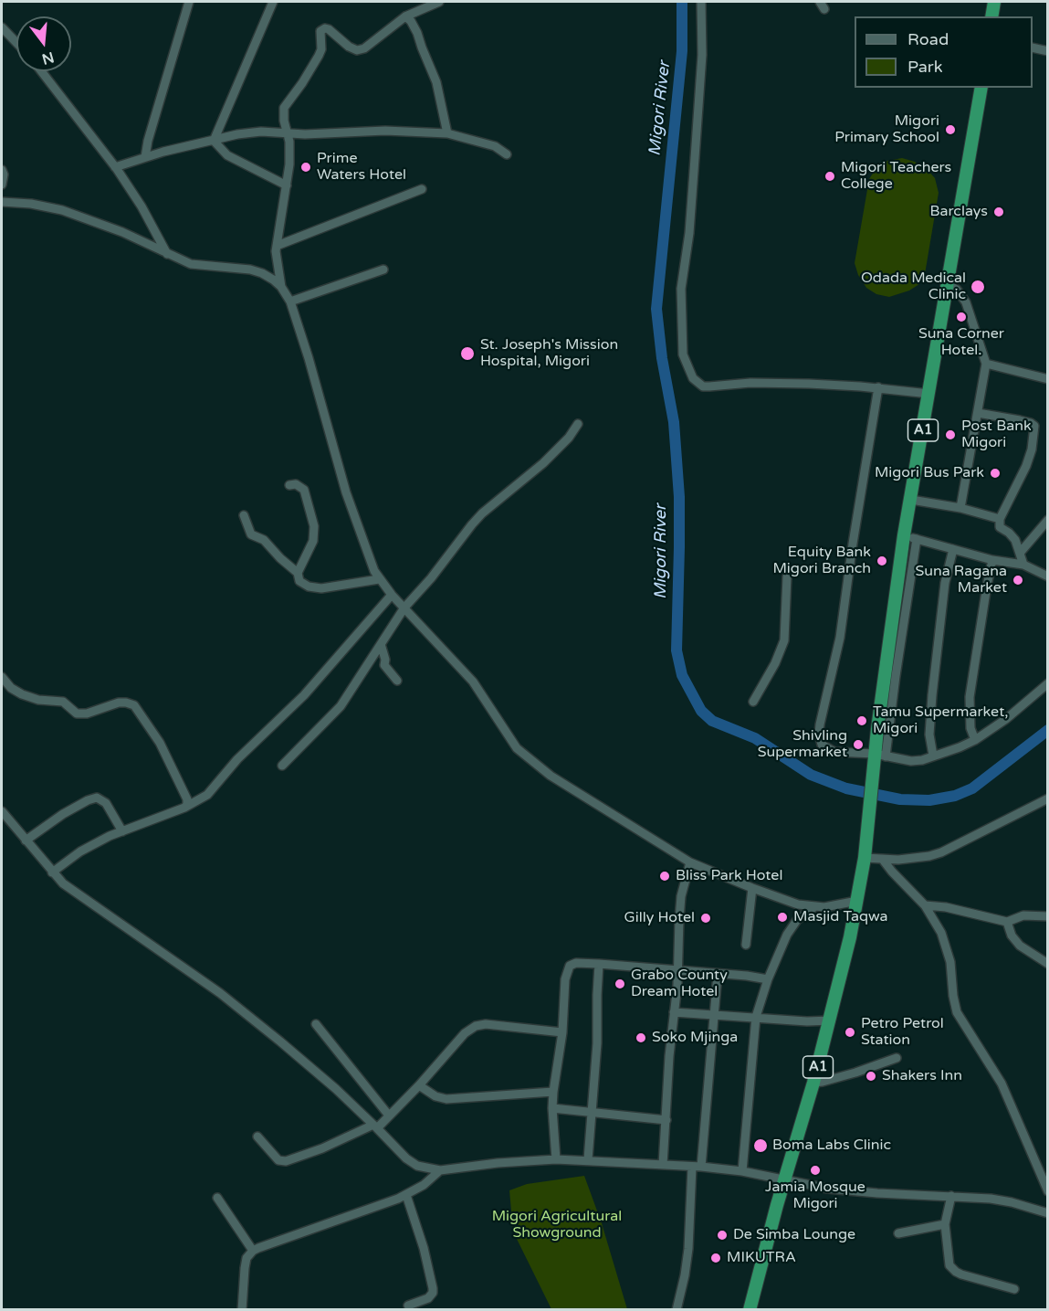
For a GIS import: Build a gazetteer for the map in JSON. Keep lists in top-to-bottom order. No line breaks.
{"streets":{"highway":["A1"]},"water":["Migori River"],"parks":["Migori Agricultural Showground"],"places":["Migori Primary School","Prime Waters Hotel","Migori Teachers College","Barclays","Odada Medical Clinic","Suna Corner Hotel.","St. Joseph's Mission Hospital, Migori","Post Bank Migori","Migori Bus Park","Equity Bank Migori Branch","Suna Ragana Market","Tamu Supermarket, Migori","Shivling Supermarket","Bliss Park Hotel","Masjid Taqwa","Gilly Hotel","Grabo County Dream Hotel","Petro Petrol Station","Soko Mjinga","Shakers Inn","Boma Labs Clinic","Jamia Mosque Migori","De Simba Lounge","MIKUTRA"],"legend":["Road","Park"],"north":"bottom"}
